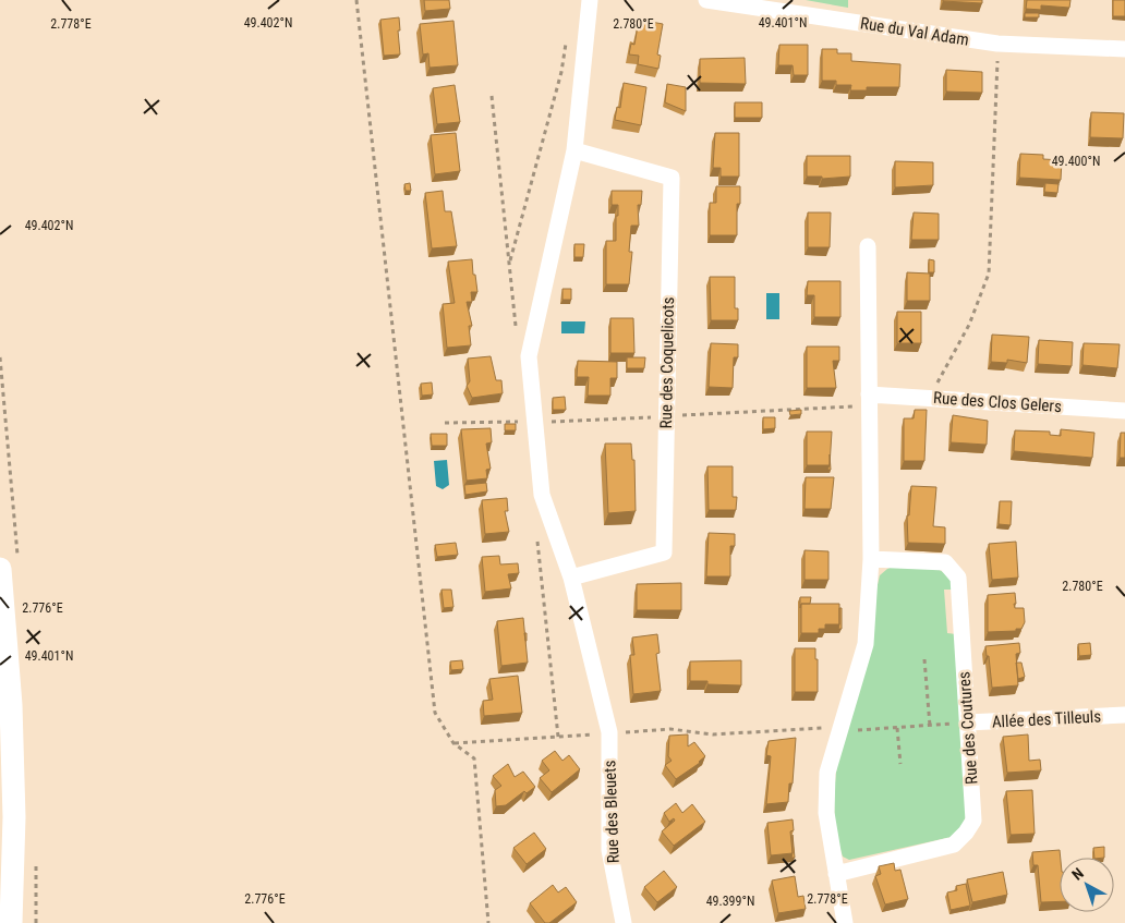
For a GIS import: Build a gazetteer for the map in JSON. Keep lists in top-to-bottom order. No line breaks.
{"streets":{"street":["Rue du Val Adam","Rue des Coquelicots","Rue des Clos Gelers","Allée des Tilleuls","Rue des Coutures","Rue des Bleuets"]},"crossings":[["Allée des Tilleuls","Rue des Coutures"]],"north":"top left","coordinates":["49.402°N","49.401°N","2.778°E","2.780°E","49.400°N","2.776°E","49.399°N"]}
